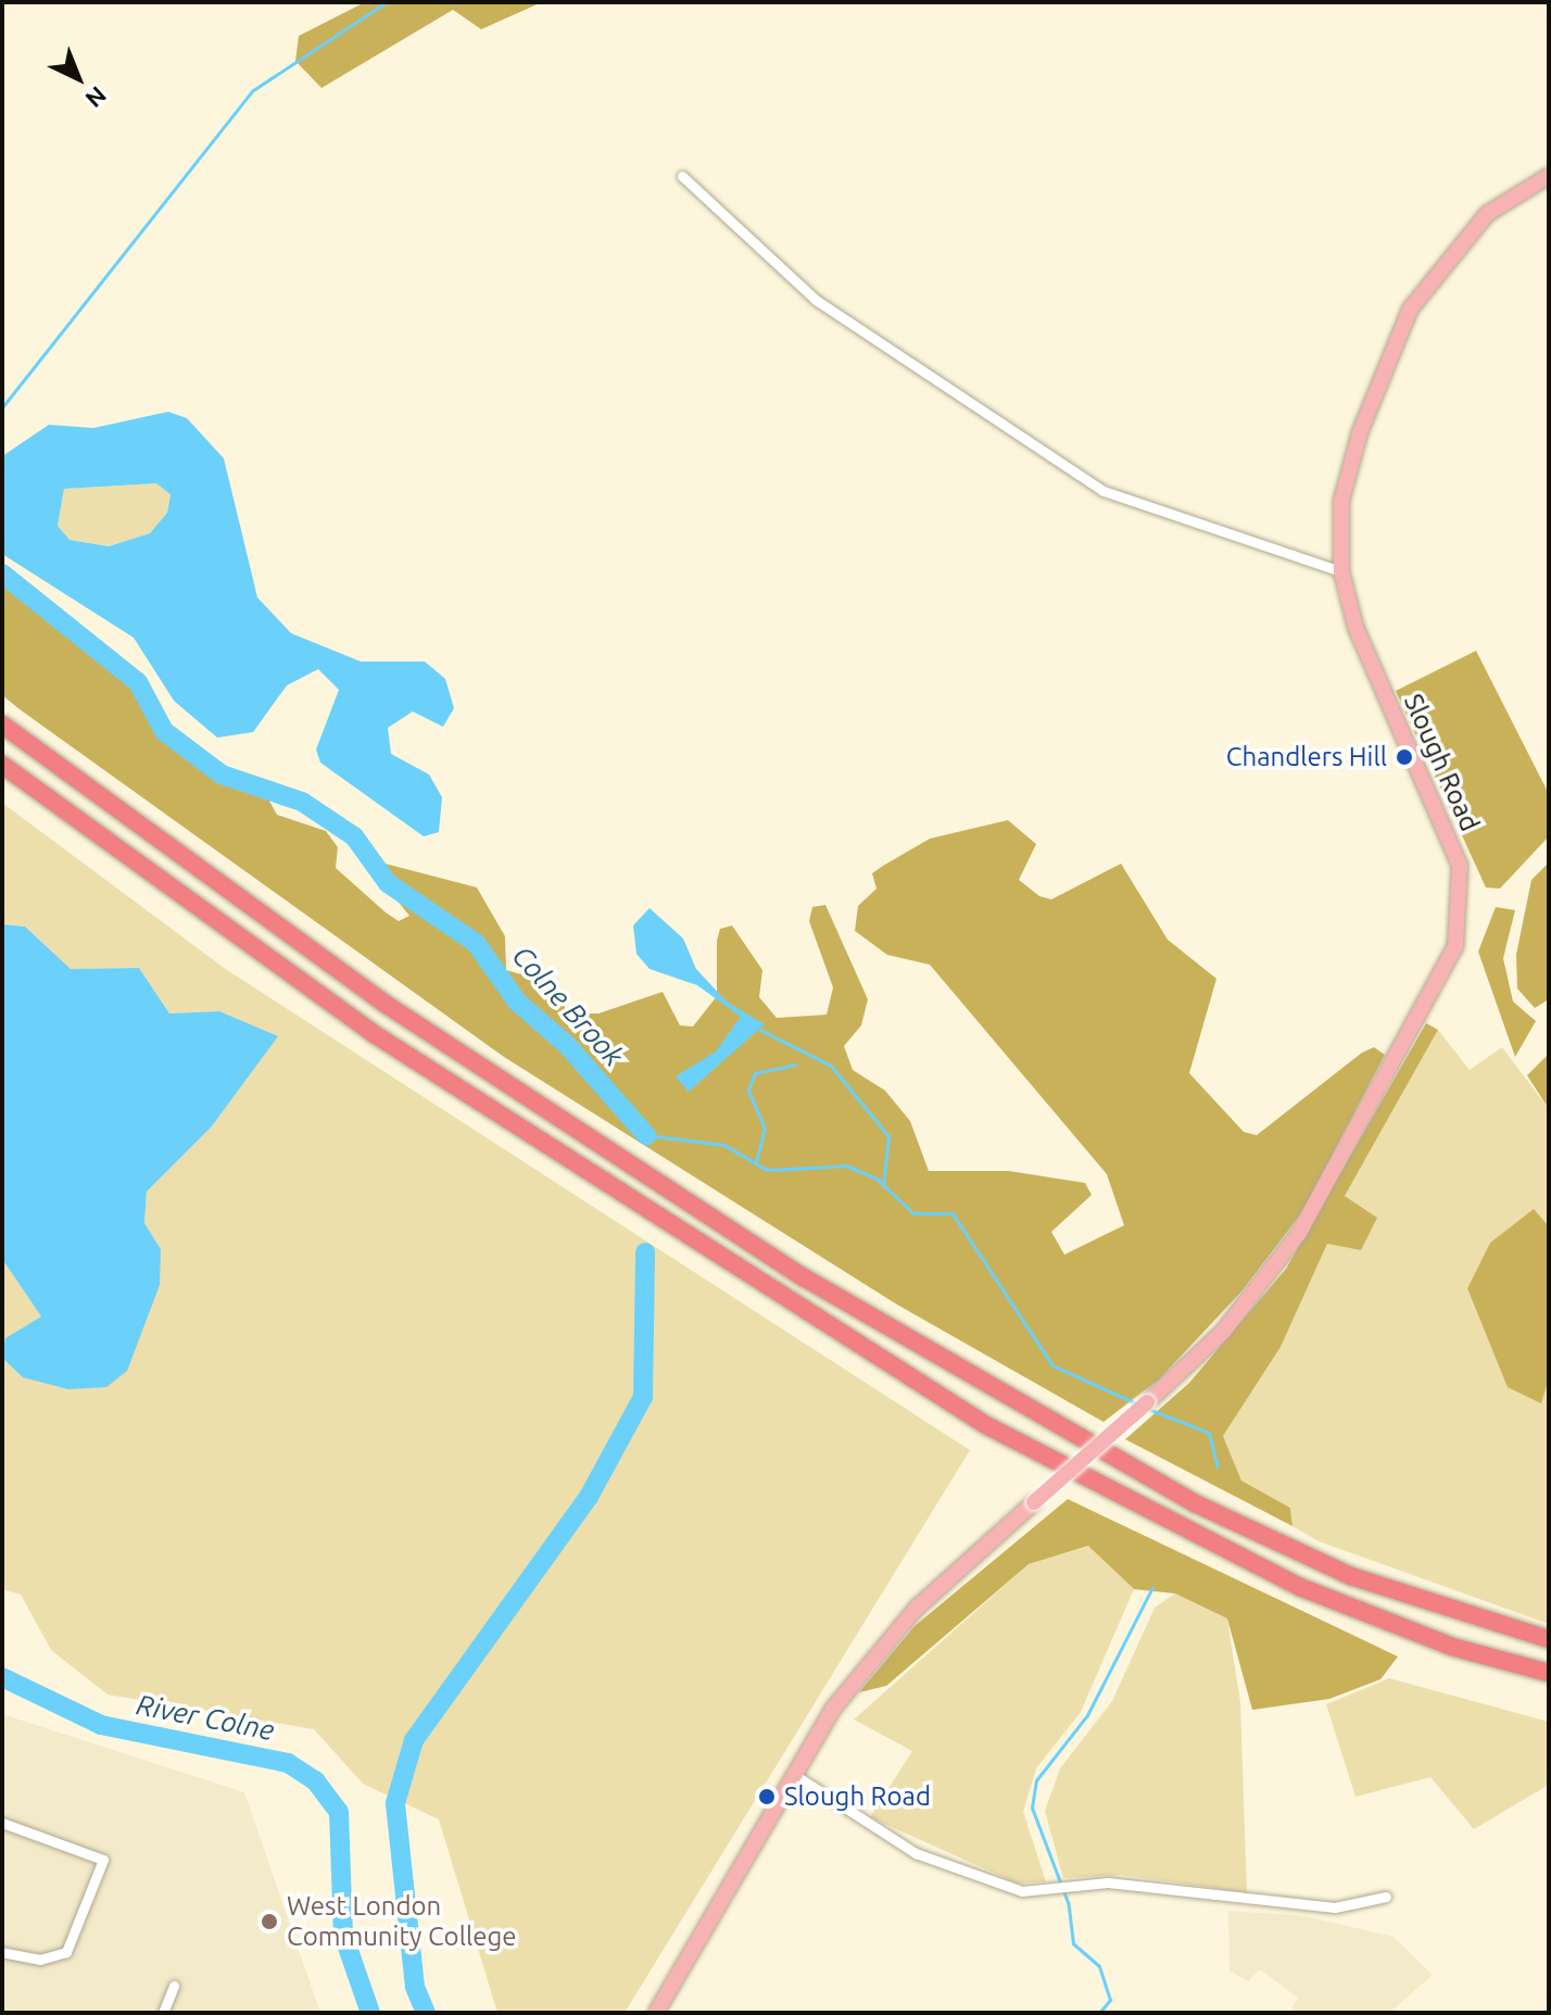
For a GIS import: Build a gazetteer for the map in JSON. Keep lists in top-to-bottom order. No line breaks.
{"streets":{"main road":["Slough Road"]},"water":["Colne Brook","River Colne"],"places":["Chandlers Hill","Slough Road","West London Community College"],"north":"bottom right"}
